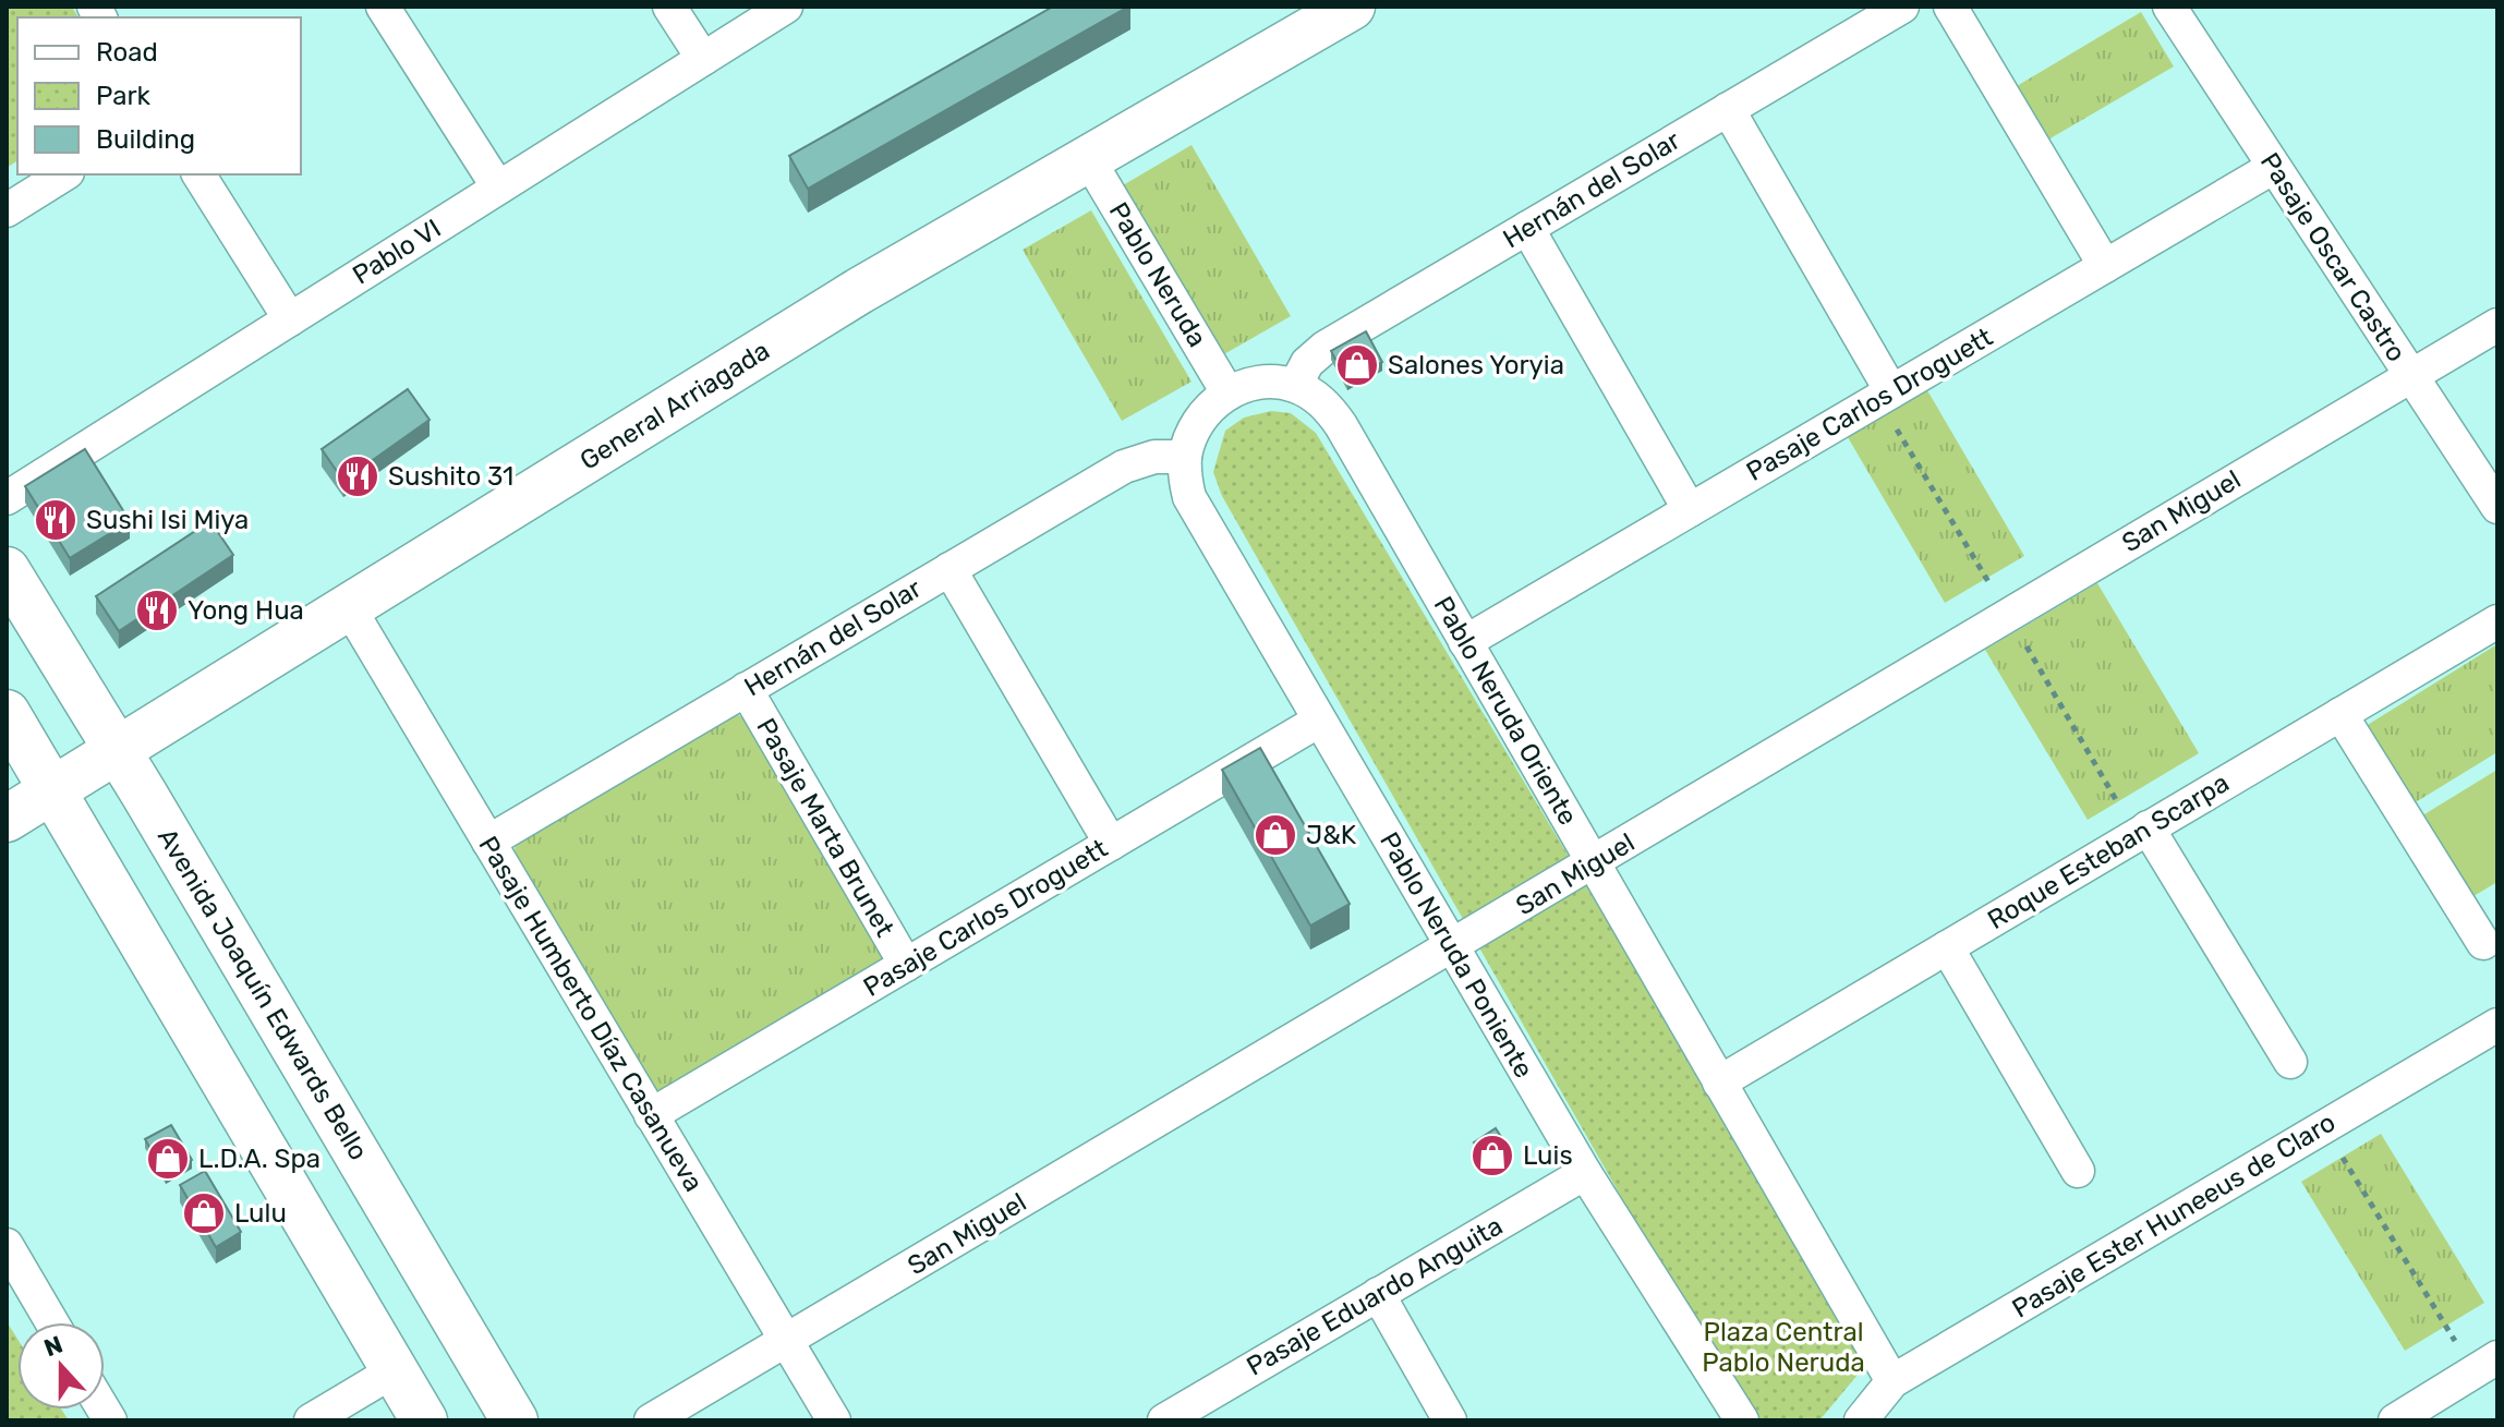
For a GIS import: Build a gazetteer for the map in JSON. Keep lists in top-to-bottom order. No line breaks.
{"streets":{"street":["Hernán del Solar","Pablo VI","Pasaje Oscar Castro","Pablo Neruda","Pasaje Carlos Droguett","General Arriagada","San Miguel","Pablo Neruda Oriente","Pasaje Marta Brunet","Roque Esteban Scarpa","Pablo Neruda Poniente","Avenida Joaquín Edwards Bello","Pasaje Humberto Díaz Casanueva","Pasaje Ester Huneeus de Claro","Pasaje Eduardo Anguita"]},"crossings":[["Hernán del Solar","Pablo Neruda Oriente"],["Hernán del Solar","Pasaje Marta Brunet"],["Hernán del Solar","Pablo Neruda Poniente"],["Hernán del Solar","Pasaje Humberto Díaz Casanueva"],["Pasaje Oscar Castro","Pasaje Carlos Droguett"],["Pasaje Oscar Castro","San Miguel"],["Pablo Neruda","General Arriagada"],["Pasaje Carlos Droguett","Pablo Neruda Oriente"],["Pasaje Carlos Droguett","Pasaje Marta Brunet"],["Pasaje Carlos Droguett","Pablo Neruda Poniente"],["Pasaje Carlos Droguett","Pasaje Humberto Díaz Casanueva"],["General Arriagada","Avenida Joaquín Edwards Bello"],["General Arriagada","Pasaje Humberto Díaz Casanueva"],["San Miguel","Pablo Neruda Oriente"],["San Miguel","Pablo Neruda Poniente"],["San Miguel","Pasaje Humberto Díaz Casanueva"],["Pablo Neruda Oriente","Roque Esteban Scarpa"],["Pablo Neruda Oriente","Pasaje Ester Huneeus de Claro"],["Pablo Neruda Poniente","Pasaje Eduardo Anguita"]],"parks":["Plaza Central Pablo Neruda"],"places":{"shop":["Salones Yoryia","J&K","Luis","L.D.A. Spa","Lulu"],"restaurant":["Sushito 31","Sushi Isi Miya","Yong Hua"]},"legend":["Road","Park","Building"],"north":"top"}
